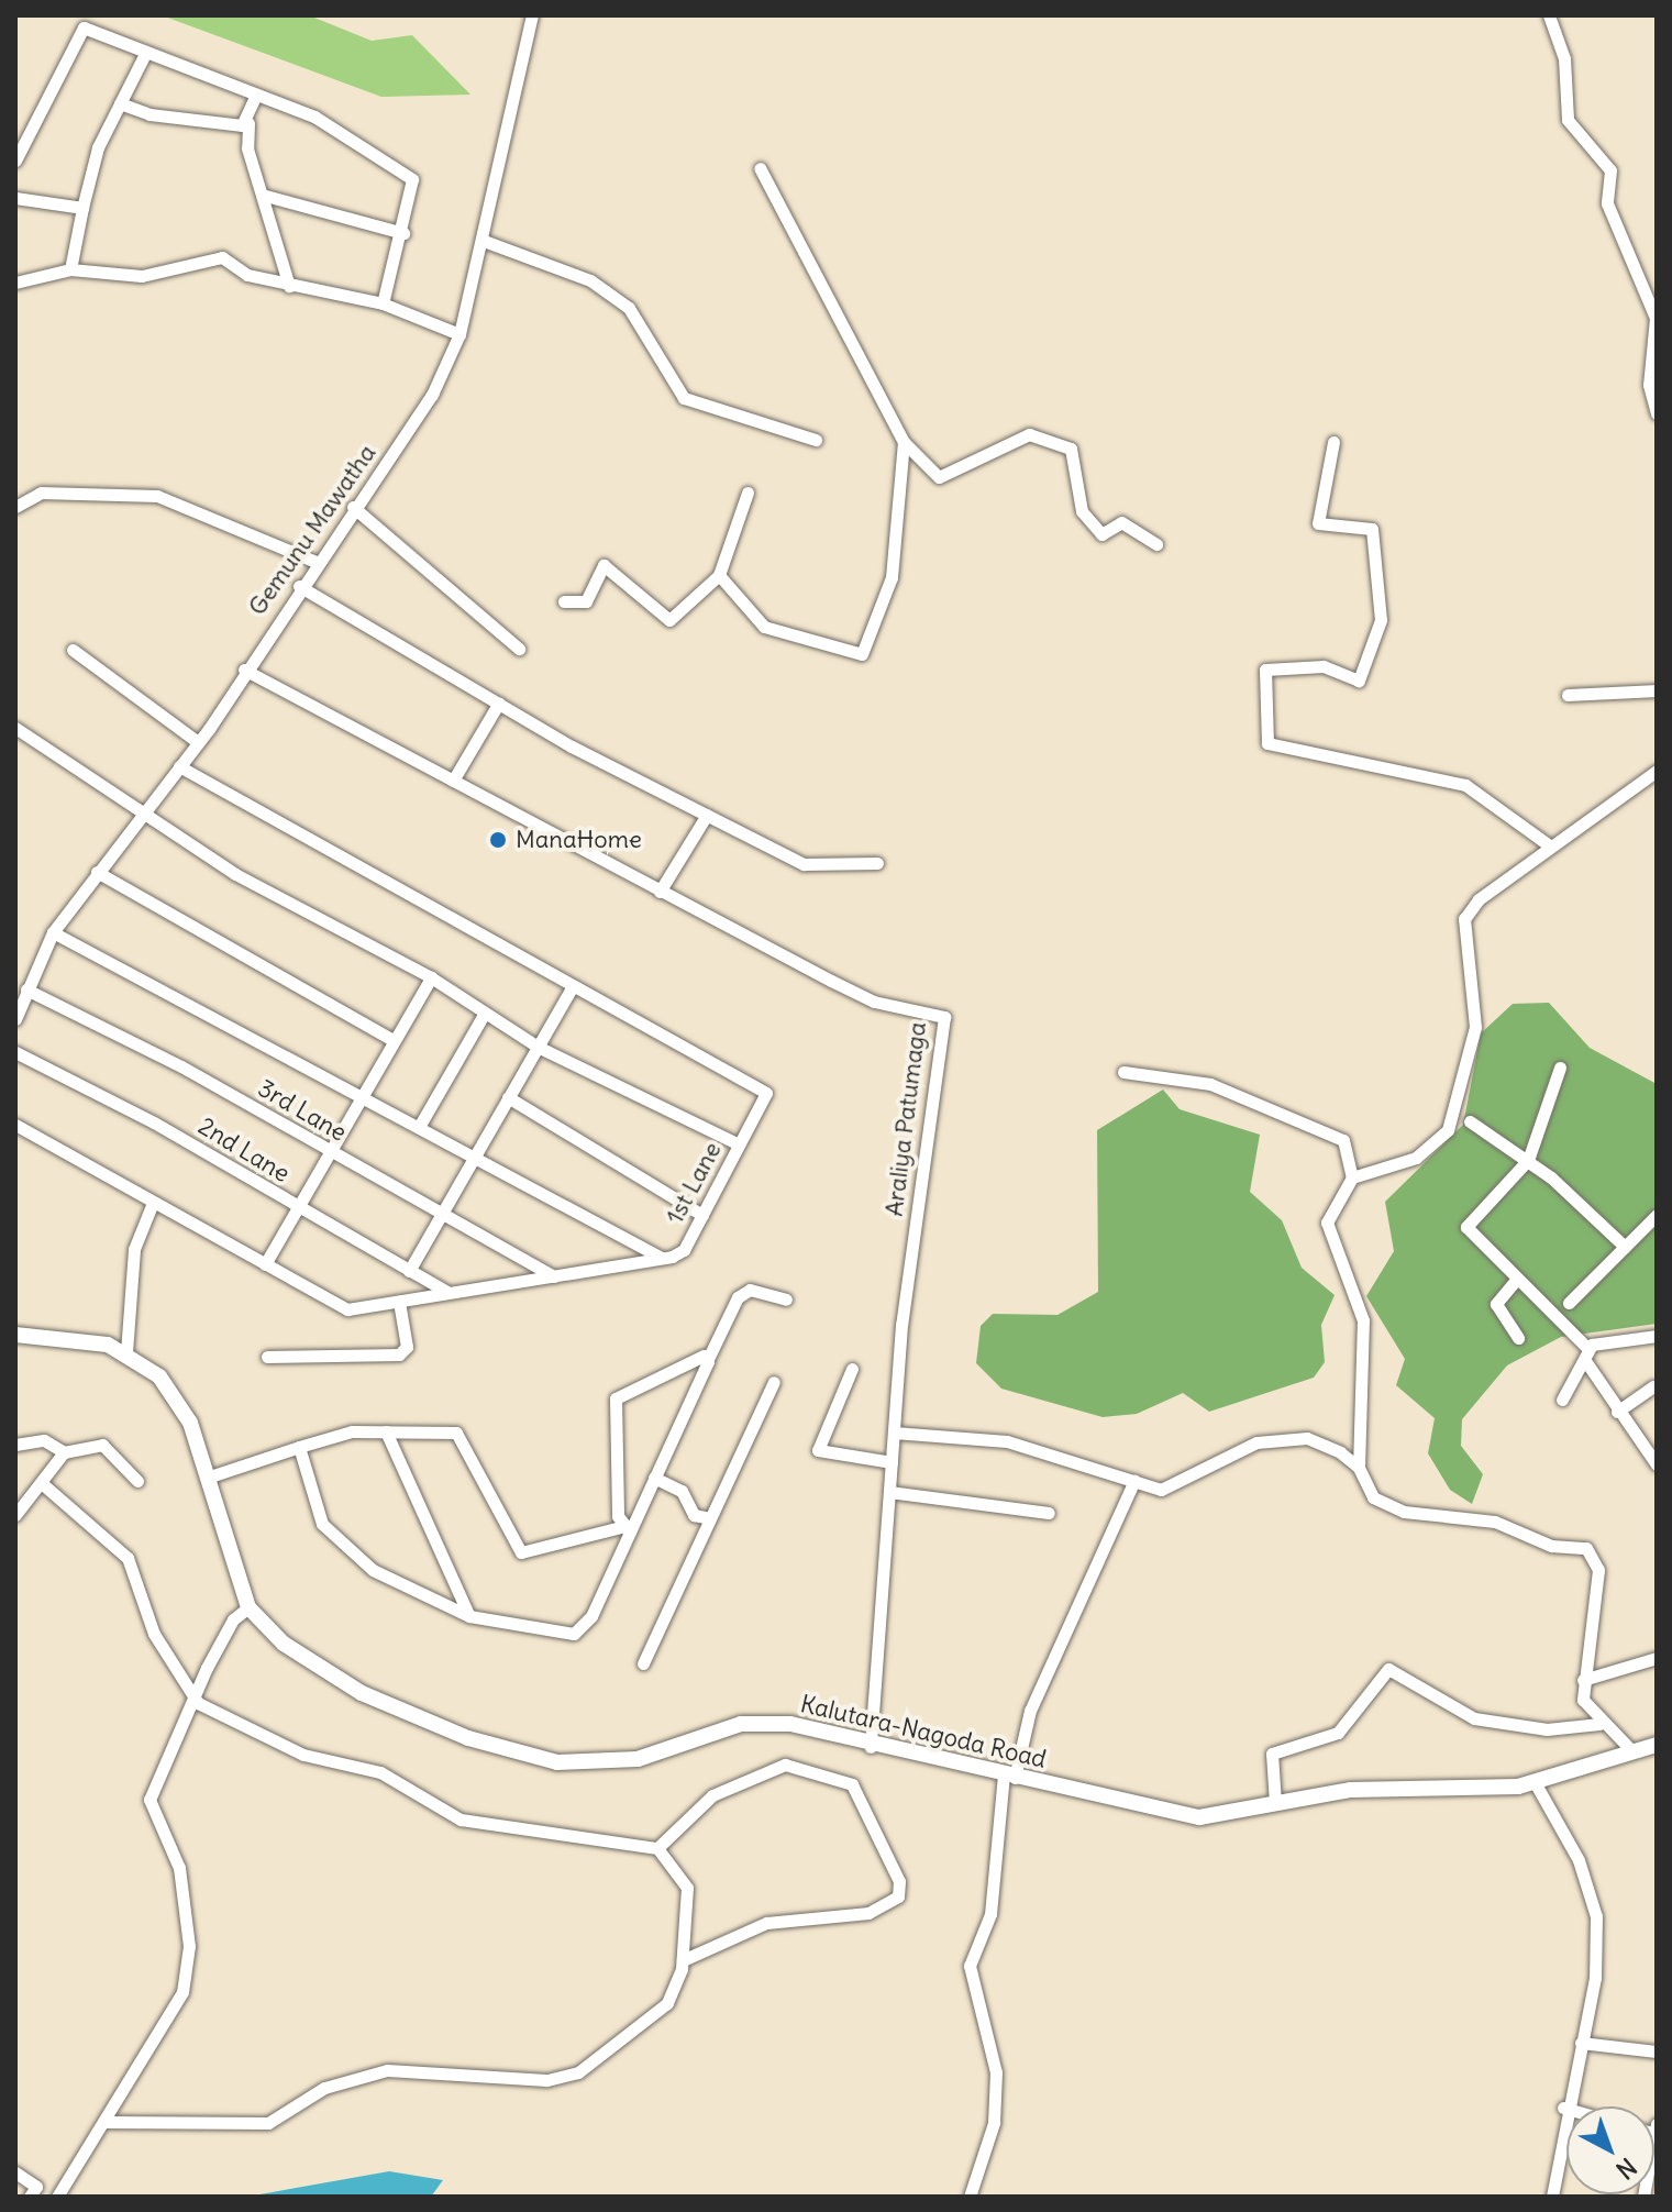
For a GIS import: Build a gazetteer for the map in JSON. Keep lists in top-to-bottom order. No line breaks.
{"streets":{"main road":["Kalutara-Nagoda Road"],"street":["Gemunu Mawatha","3rd Lane","Araliya Patumaga","2nd Lane","1st Lane"]},"crossings":[["Gemunu Mawatha","3rd Lane"],["Gemunu Mawatha","Araliya Patumaga"],["Gemunu Mawatha","1st Lane"],["3rd Lane","1st Lane"],["Araliya Patumaga","Kalutara-Nagoda Road"],["2nd Lane","1st Lane"]],"places":["ManaHome"],"north":"bottom right"}
